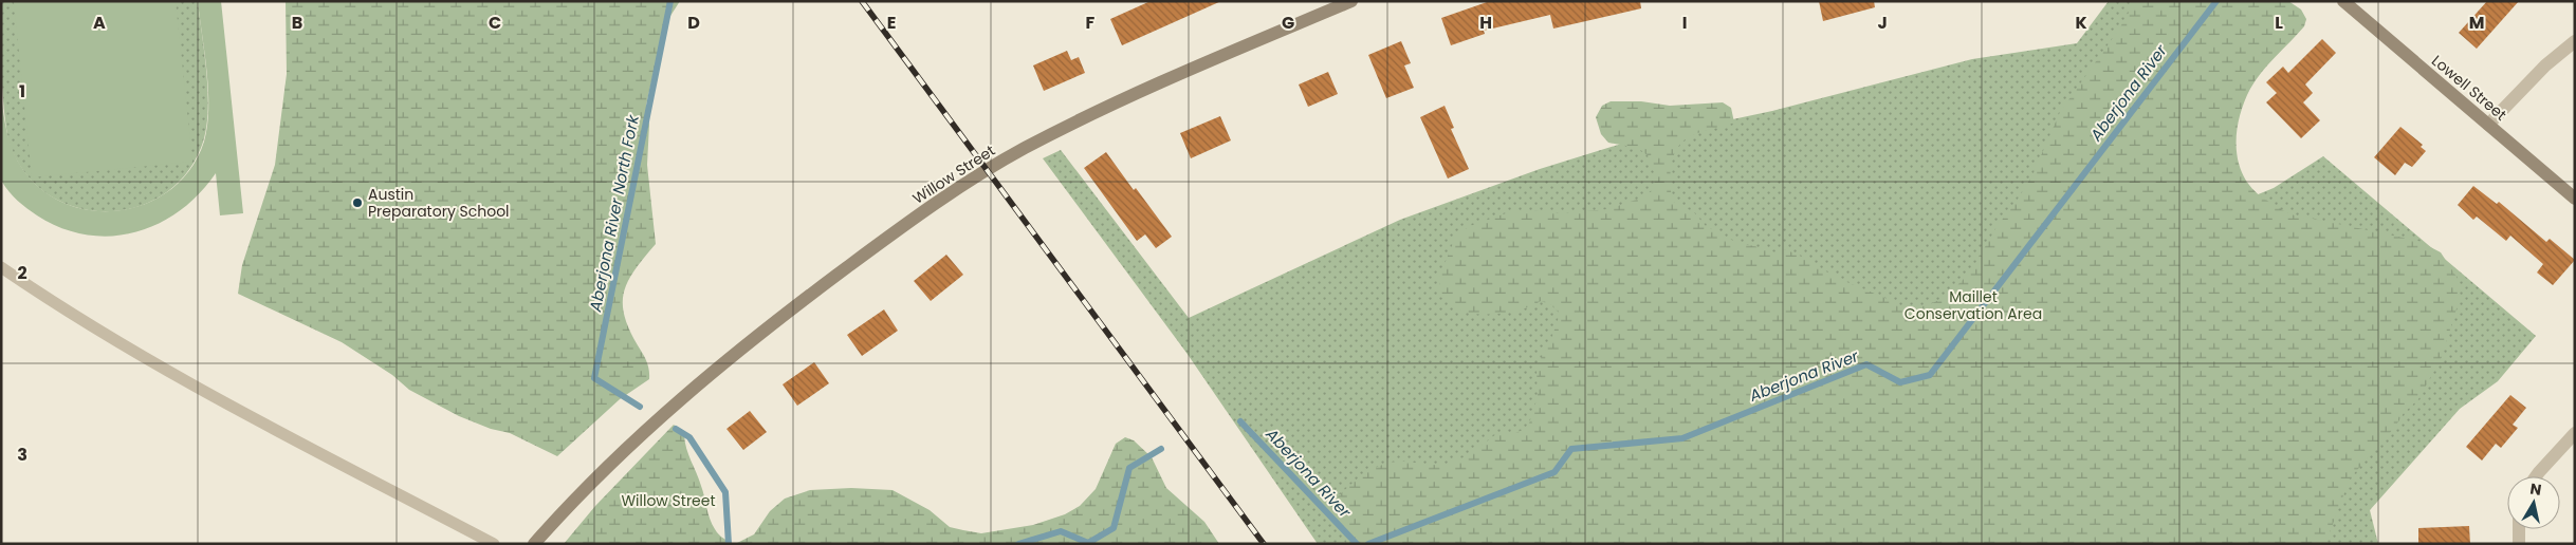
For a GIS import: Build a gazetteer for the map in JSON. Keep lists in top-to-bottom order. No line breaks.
{"streets":{"main road":["Lowell Street","Willow Street"]},"water":["Aberjona River","Aberjona River North Fork"],"parks":["Maillet Conservation Area","Willow Street"],"places":["Austin Preparatory School"],"north":"top","grid":{"columns":["A","B","C","D","E","F","G","H","I","J","K","L","M"],"rows":["1","2","3"]}}
